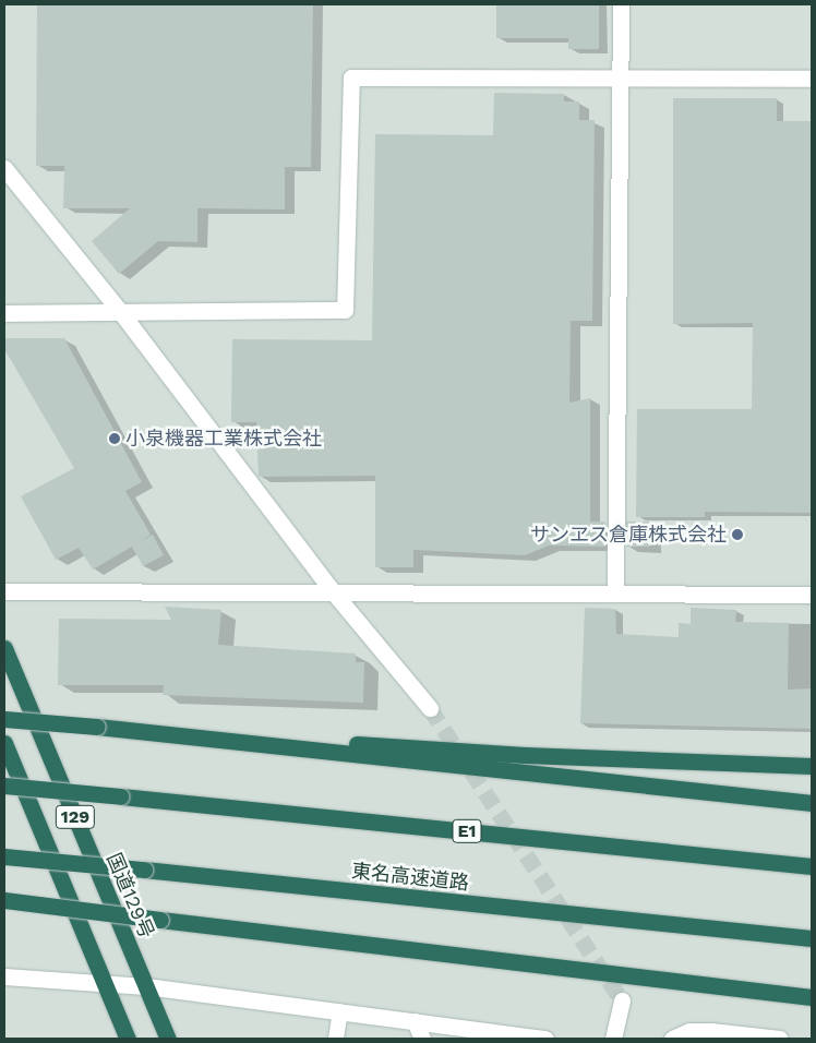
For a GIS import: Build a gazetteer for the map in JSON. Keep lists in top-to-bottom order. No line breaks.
{"streets":{"highway":["129","E1","東名高速道路","国道129号"]},"places":["小泉機器工業株式会社","サンヱス倉庫株式会社"]}
